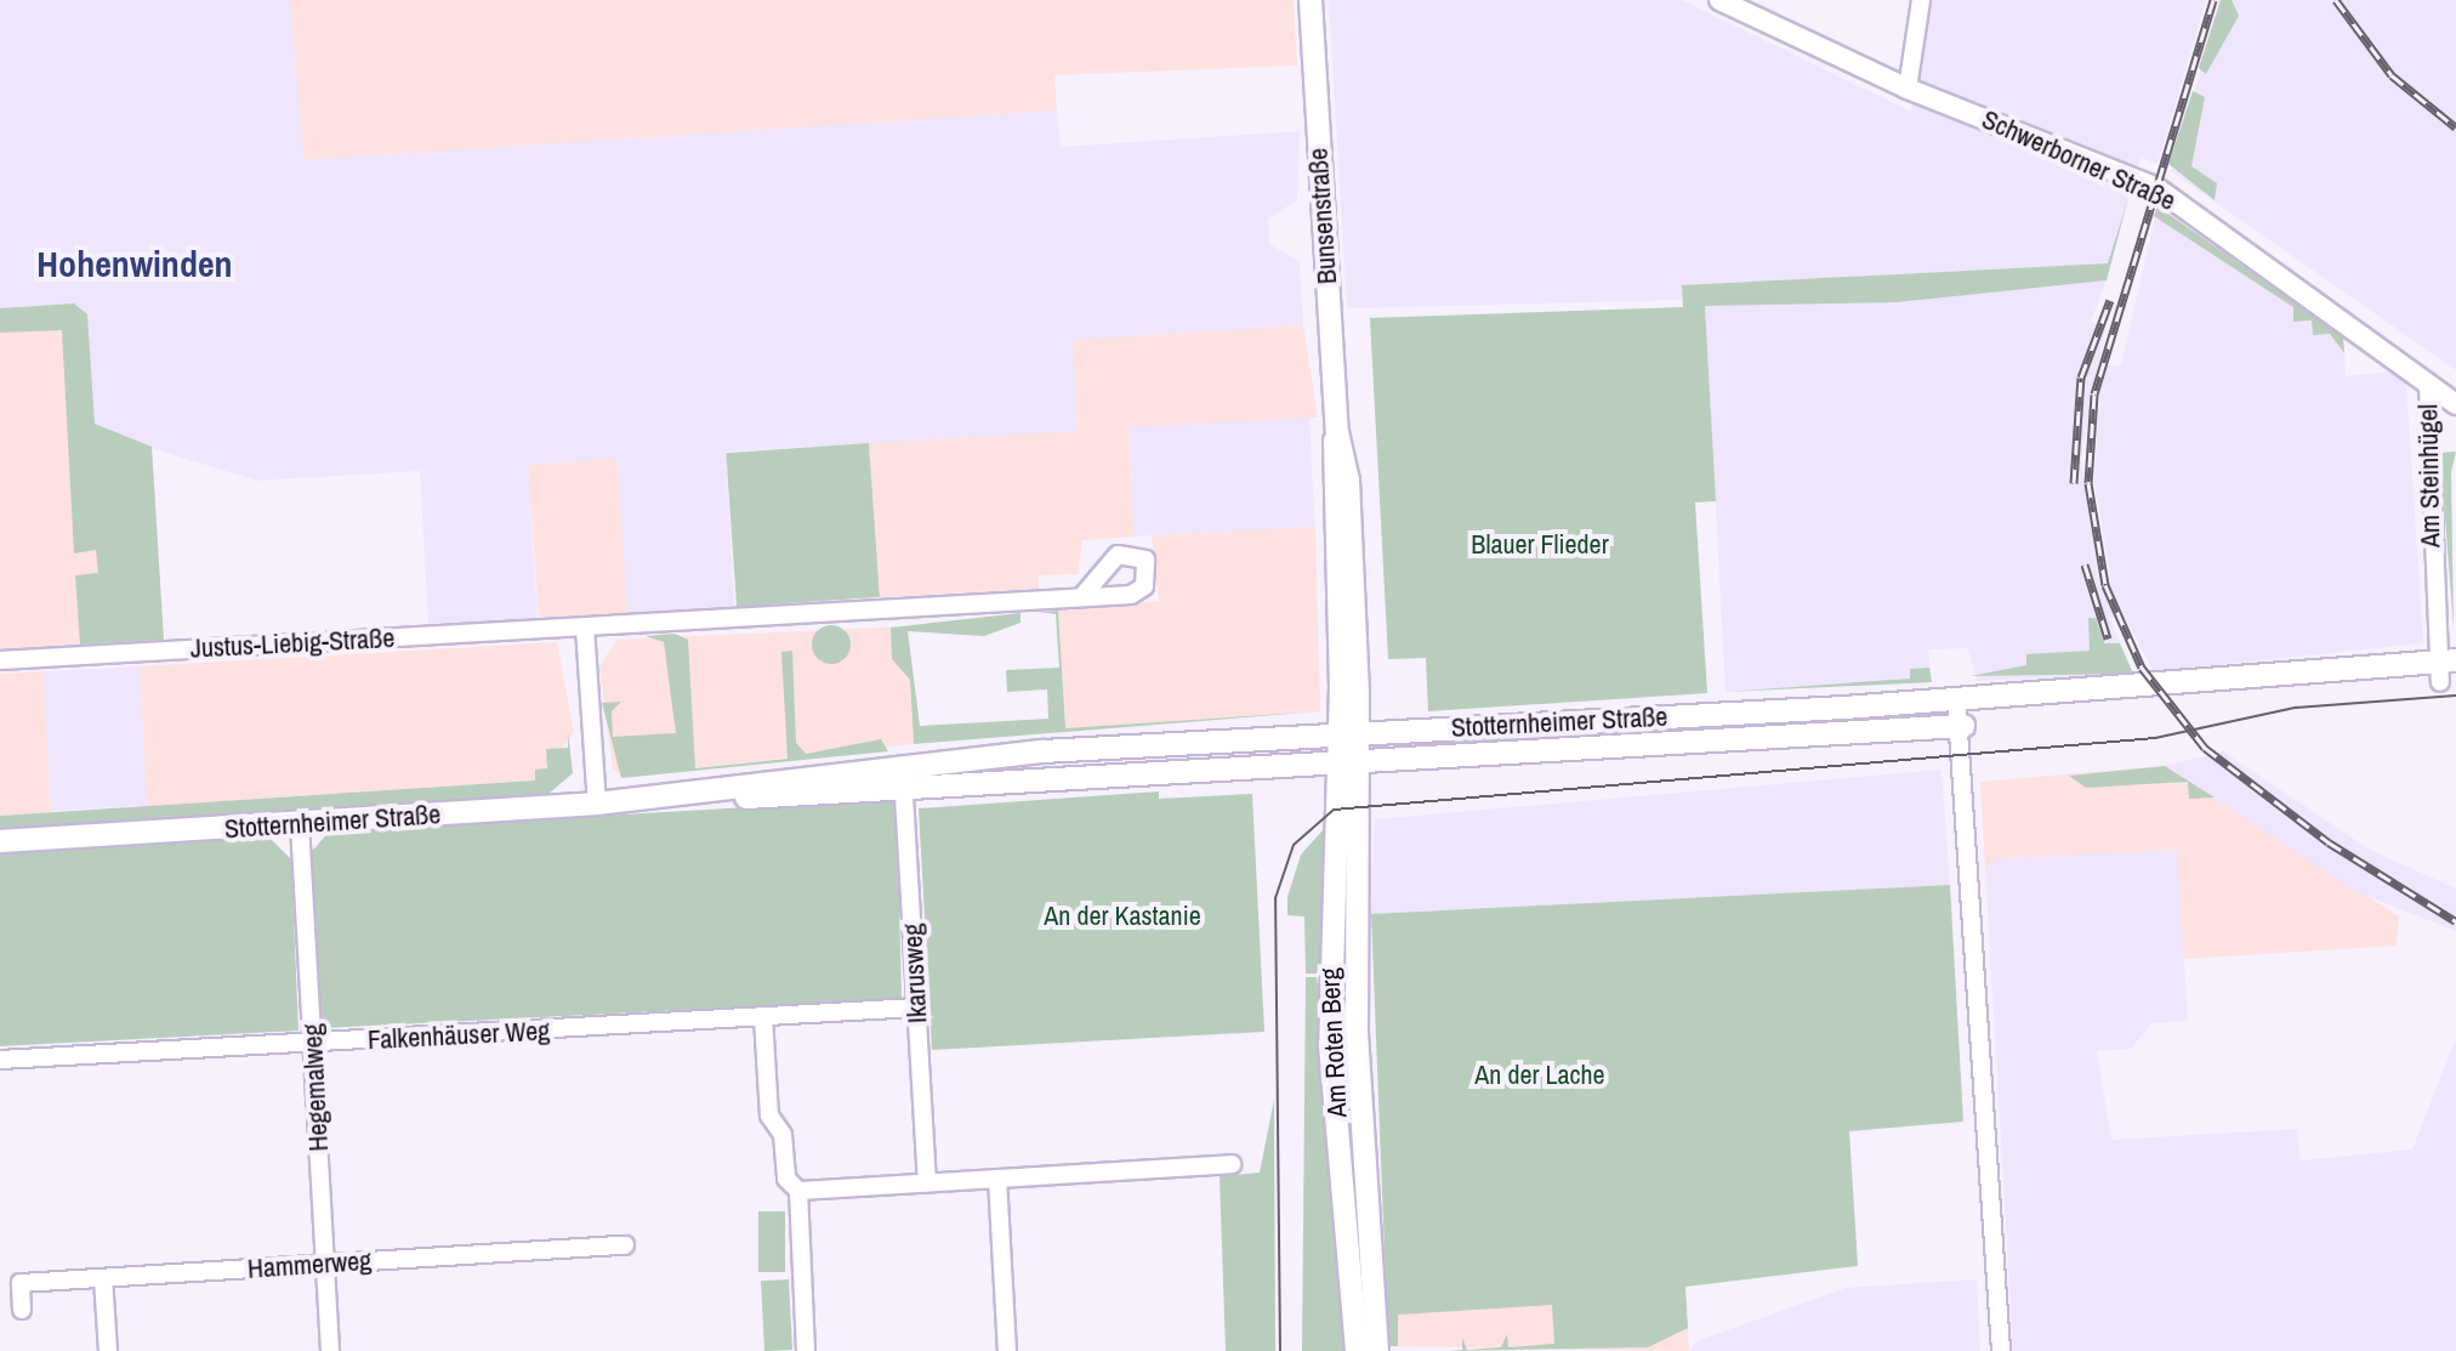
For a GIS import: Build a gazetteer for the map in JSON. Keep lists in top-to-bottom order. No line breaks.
{"streets":{"main road":["Bunsenstraße","Stotternheimer Straße","Am Roten Berg"],"street":["Schwerborner Straße","Am Steinhügel","Justus-Liebig-Straße","Ikarusweg","Falkenhäuser Weg","Hegemalweg","Hammerweg"]},"crossings":[["Schwerborner Straße","Am Steinhügel"],["Bunsenstraße","Stotternheimer Straße"],["Bunsenstraße","Am Roten Berg"],["Am Steinhügel","Stotternheimer Straße"],["Stotternheimer Straße","Ikarusweg"],["Stotternheimer Straße","Am Roten Berg"],["Stotternheimer Straße","Hegemalweg"],["Ikarusweg","Falkenhäuser Weg"],["Falkenhäuser Weg","Hegemalweg"],["Hegemalweg","Hammerweg"]],"districts":["Hohenwinden"],"parks":["Blauer Flieder","An der Kastanie","An der Lache"]}
